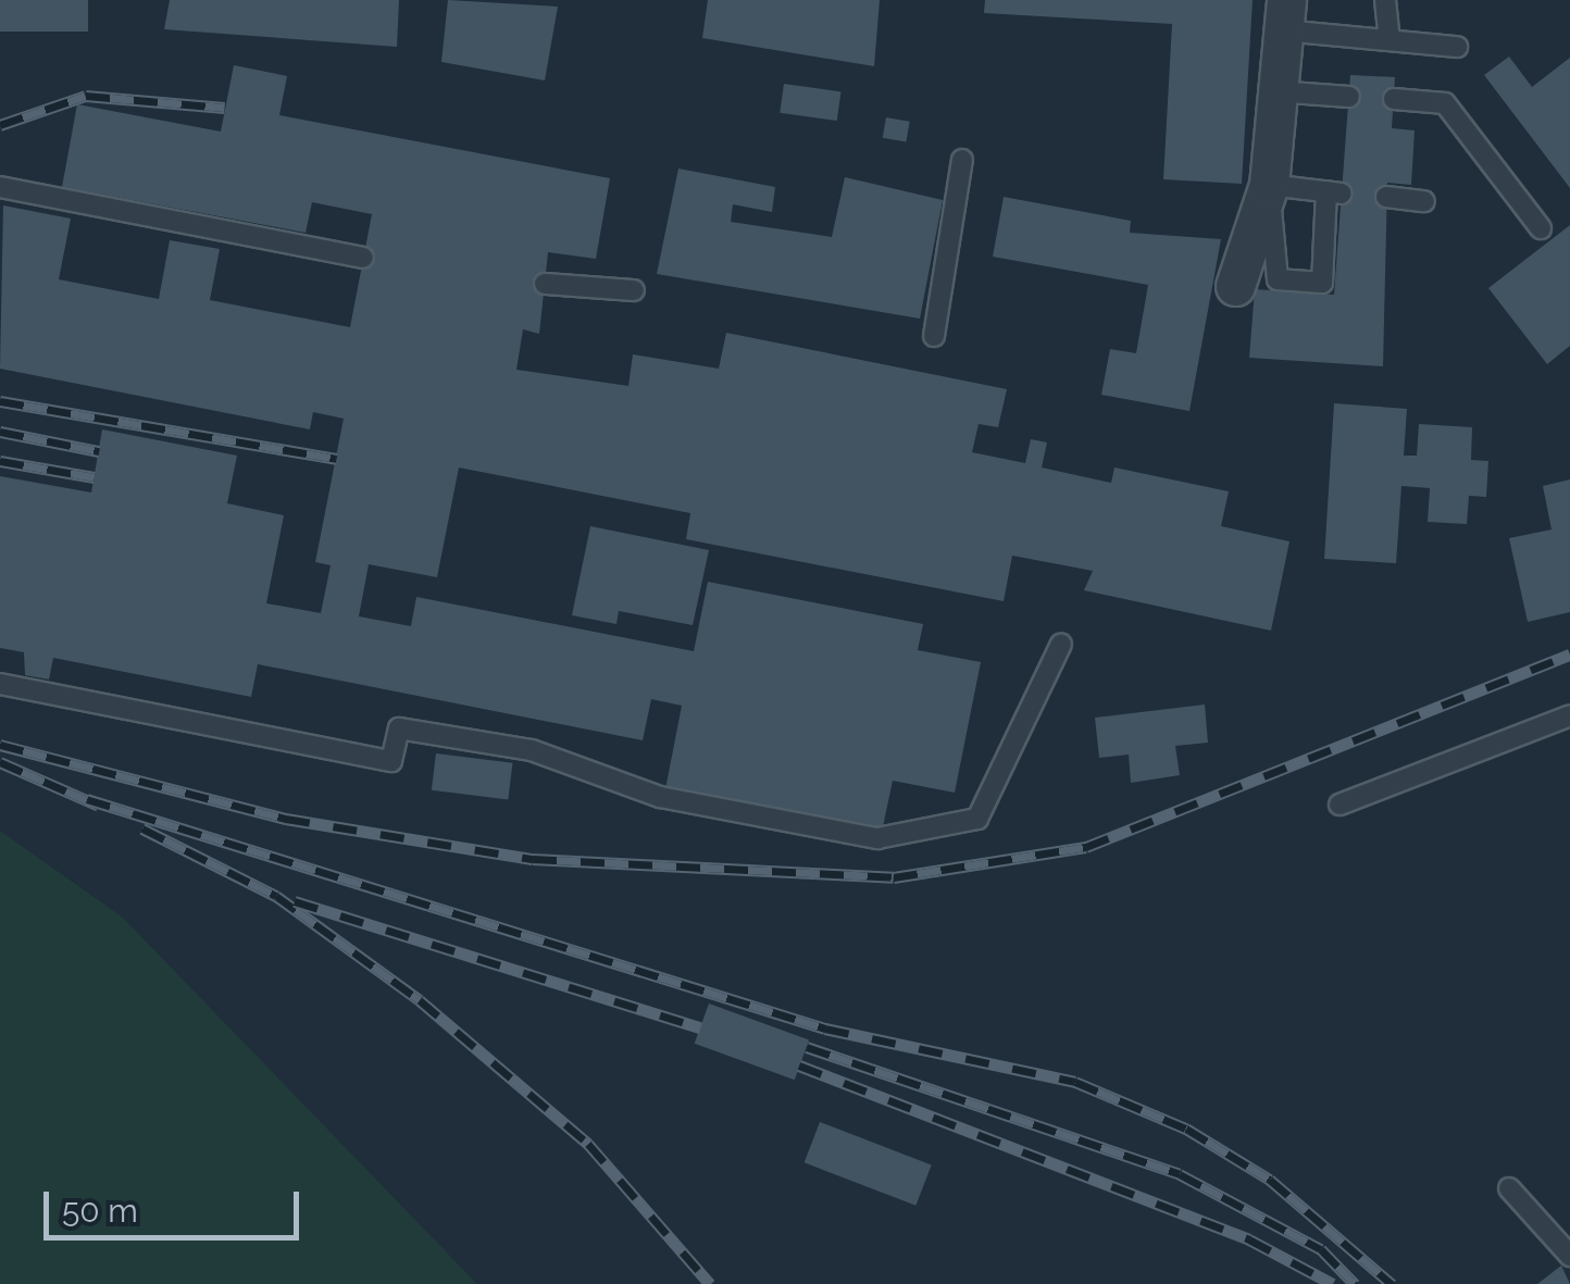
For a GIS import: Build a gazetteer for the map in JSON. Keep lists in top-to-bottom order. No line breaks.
{"scale_bar":"50 m"}
